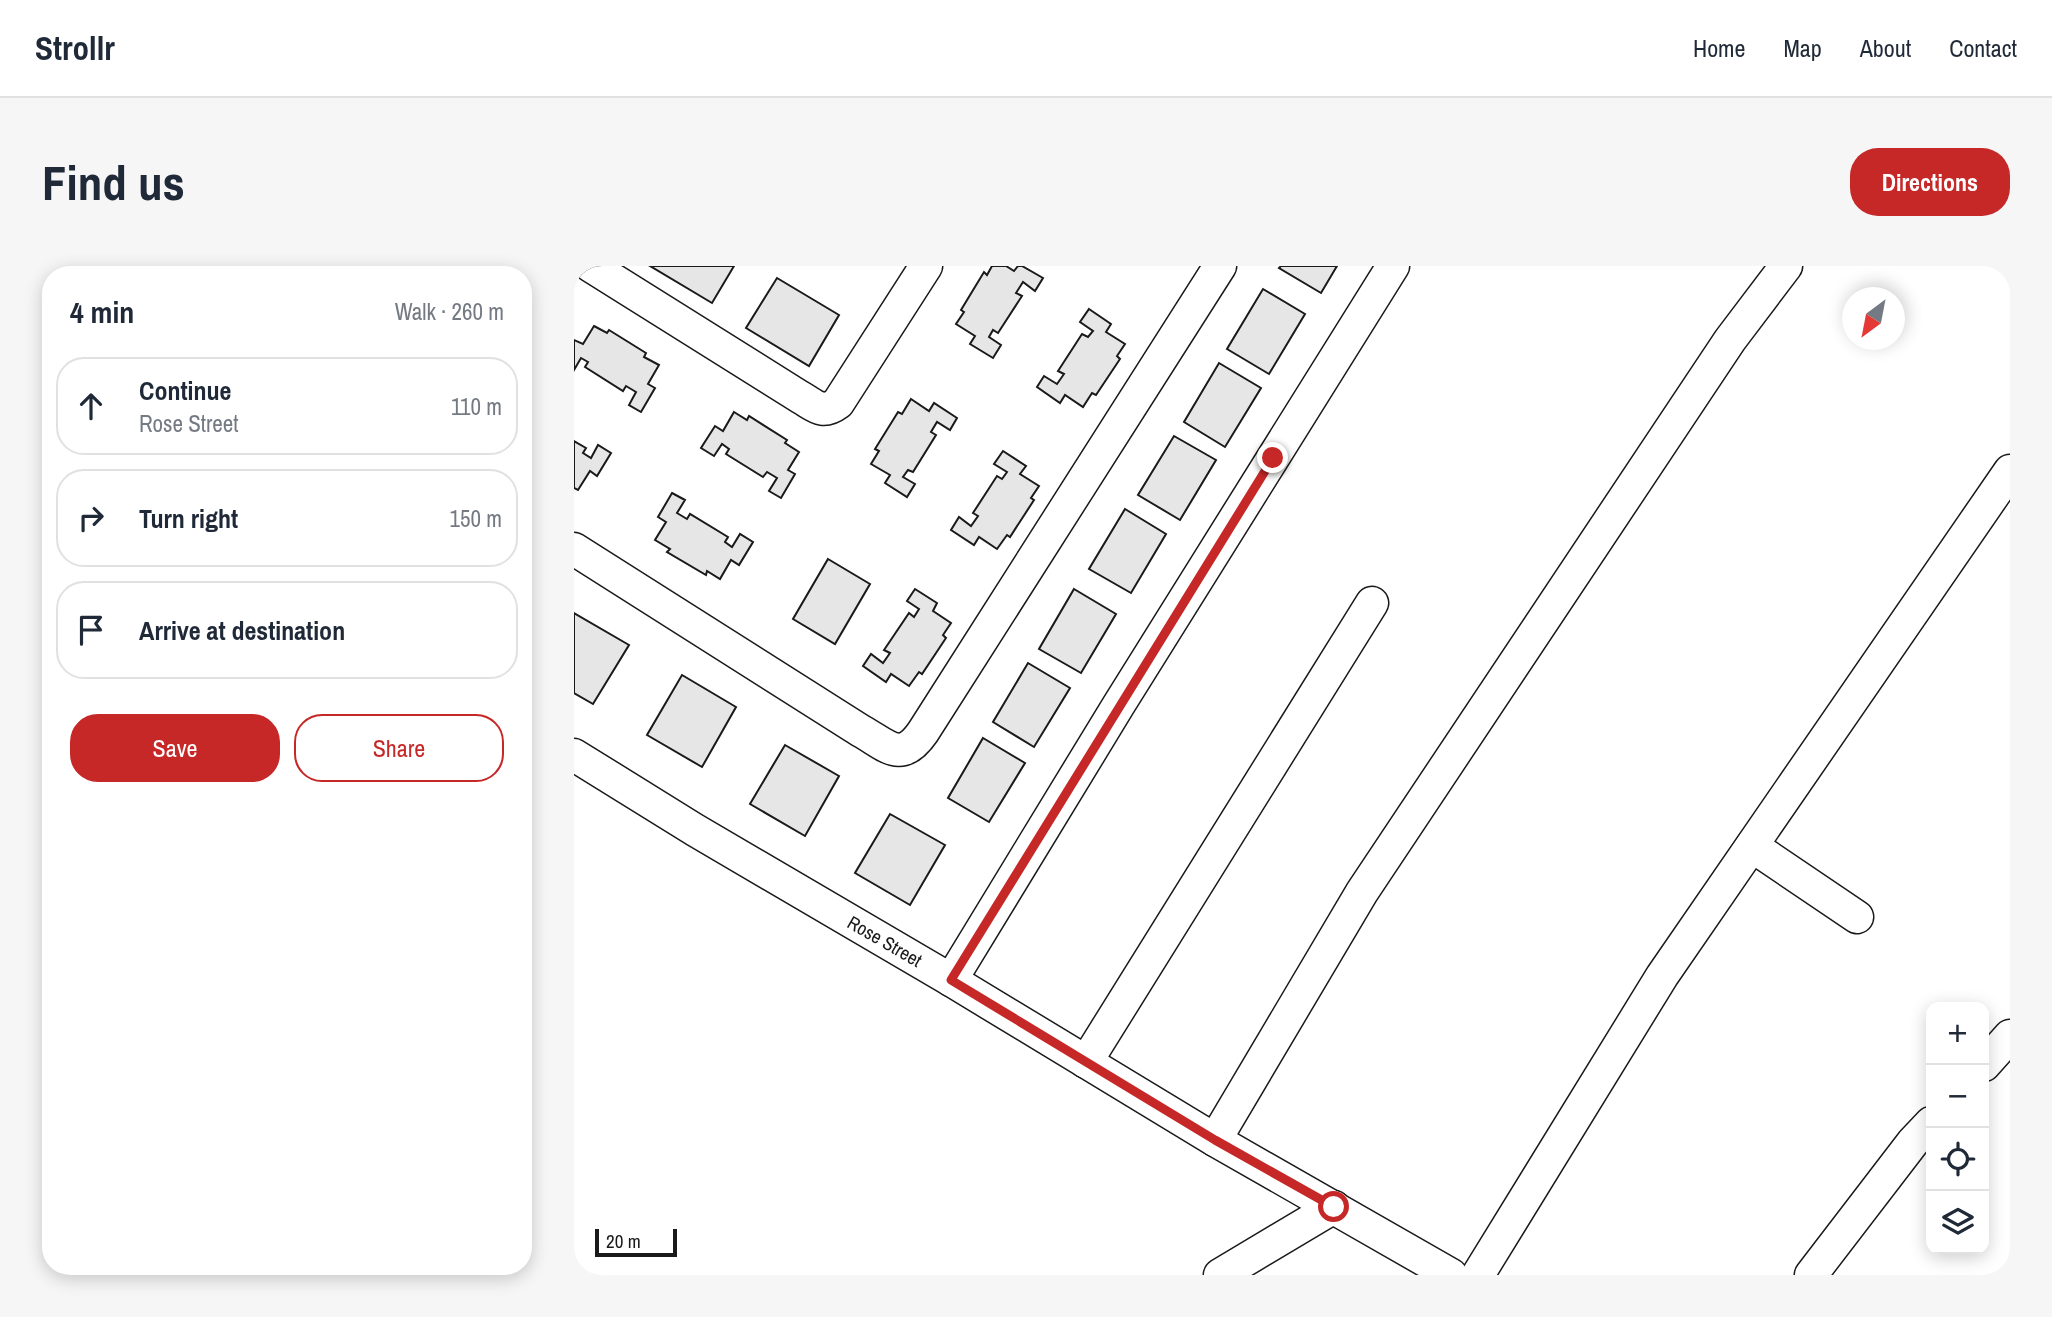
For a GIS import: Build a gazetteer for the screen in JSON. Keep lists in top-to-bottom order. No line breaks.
{"streets":{"street":["Rose Street"]},"scale_bar":"20 m","north":"bottom left","page":{"header":"Strollr","nav":["Home","Map","About","Contact"],"buttons":["Directions",["Save","Share"]],"title":"Find us","heading":["4 min","Walk · 260 m"],"list":[["Continue","Rose Street","110 m"],["Turn right","150 m"],"Arrive at destination"],"map_buttons":["+","−"],"scale":"20 m"}}
